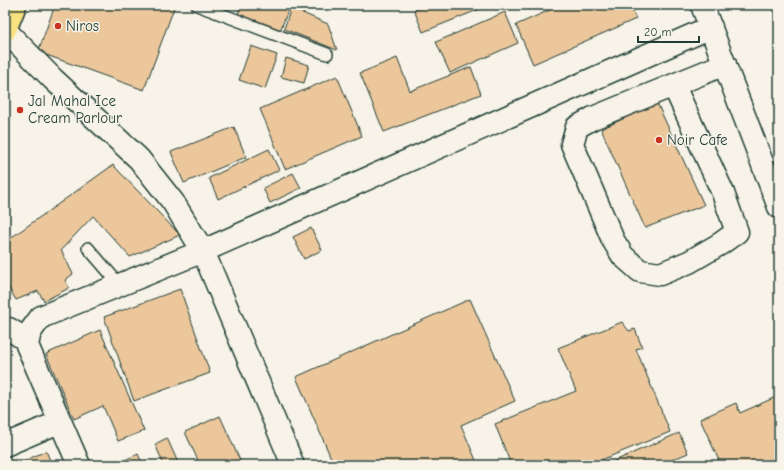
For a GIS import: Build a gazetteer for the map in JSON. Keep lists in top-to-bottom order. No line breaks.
{"places":["Niros","Jal Mahal Ice Cream Parlour","Noir Cafe"],"scale_bar":"20 m"}
